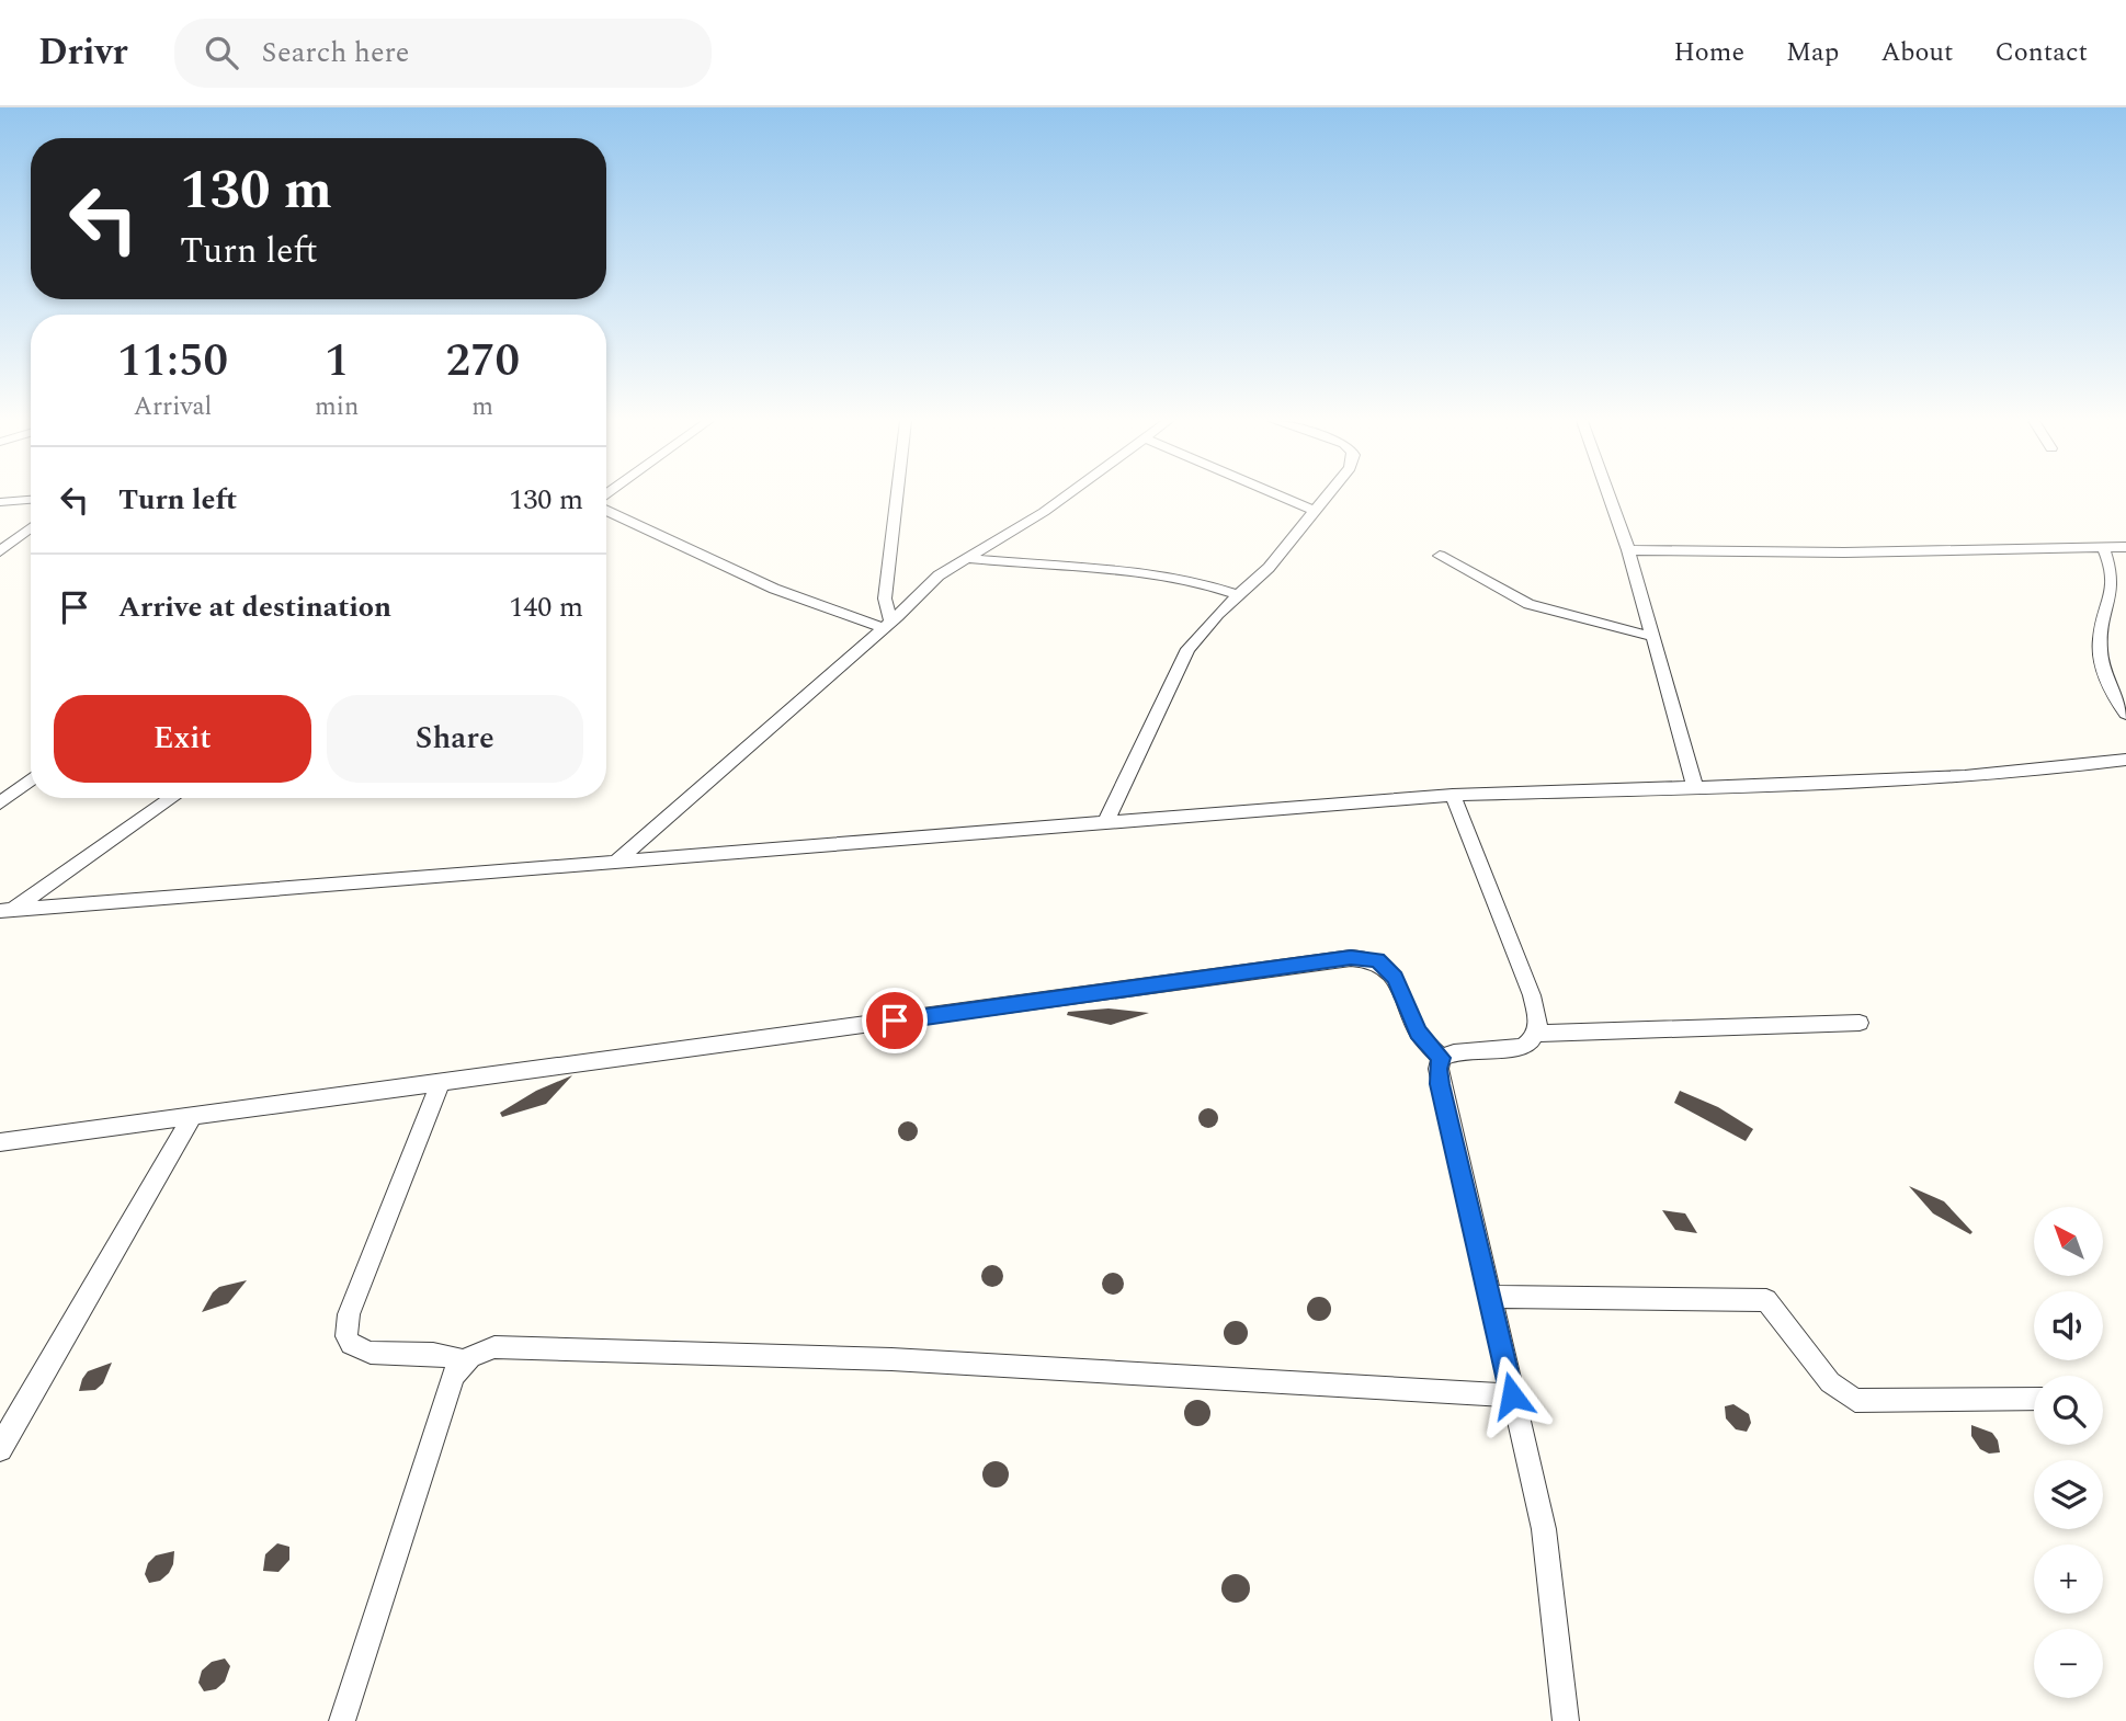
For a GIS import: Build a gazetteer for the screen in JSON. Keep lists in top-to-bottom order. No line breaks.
{"north":"top left","page":{"header":"Drivr","search":"Search here","nav":["Home","Map","About","Contact"],"turn":["130 m","Turn left"],"eta":["11:50","Arrival","1","min","270","m"],"list":[{"name":"Turn left","value":"130 m"},{"name":"Arrive at destination","value":"140 m"}],"buttons":["Exit","Share"],"map_buttons":["+","−"]}}
